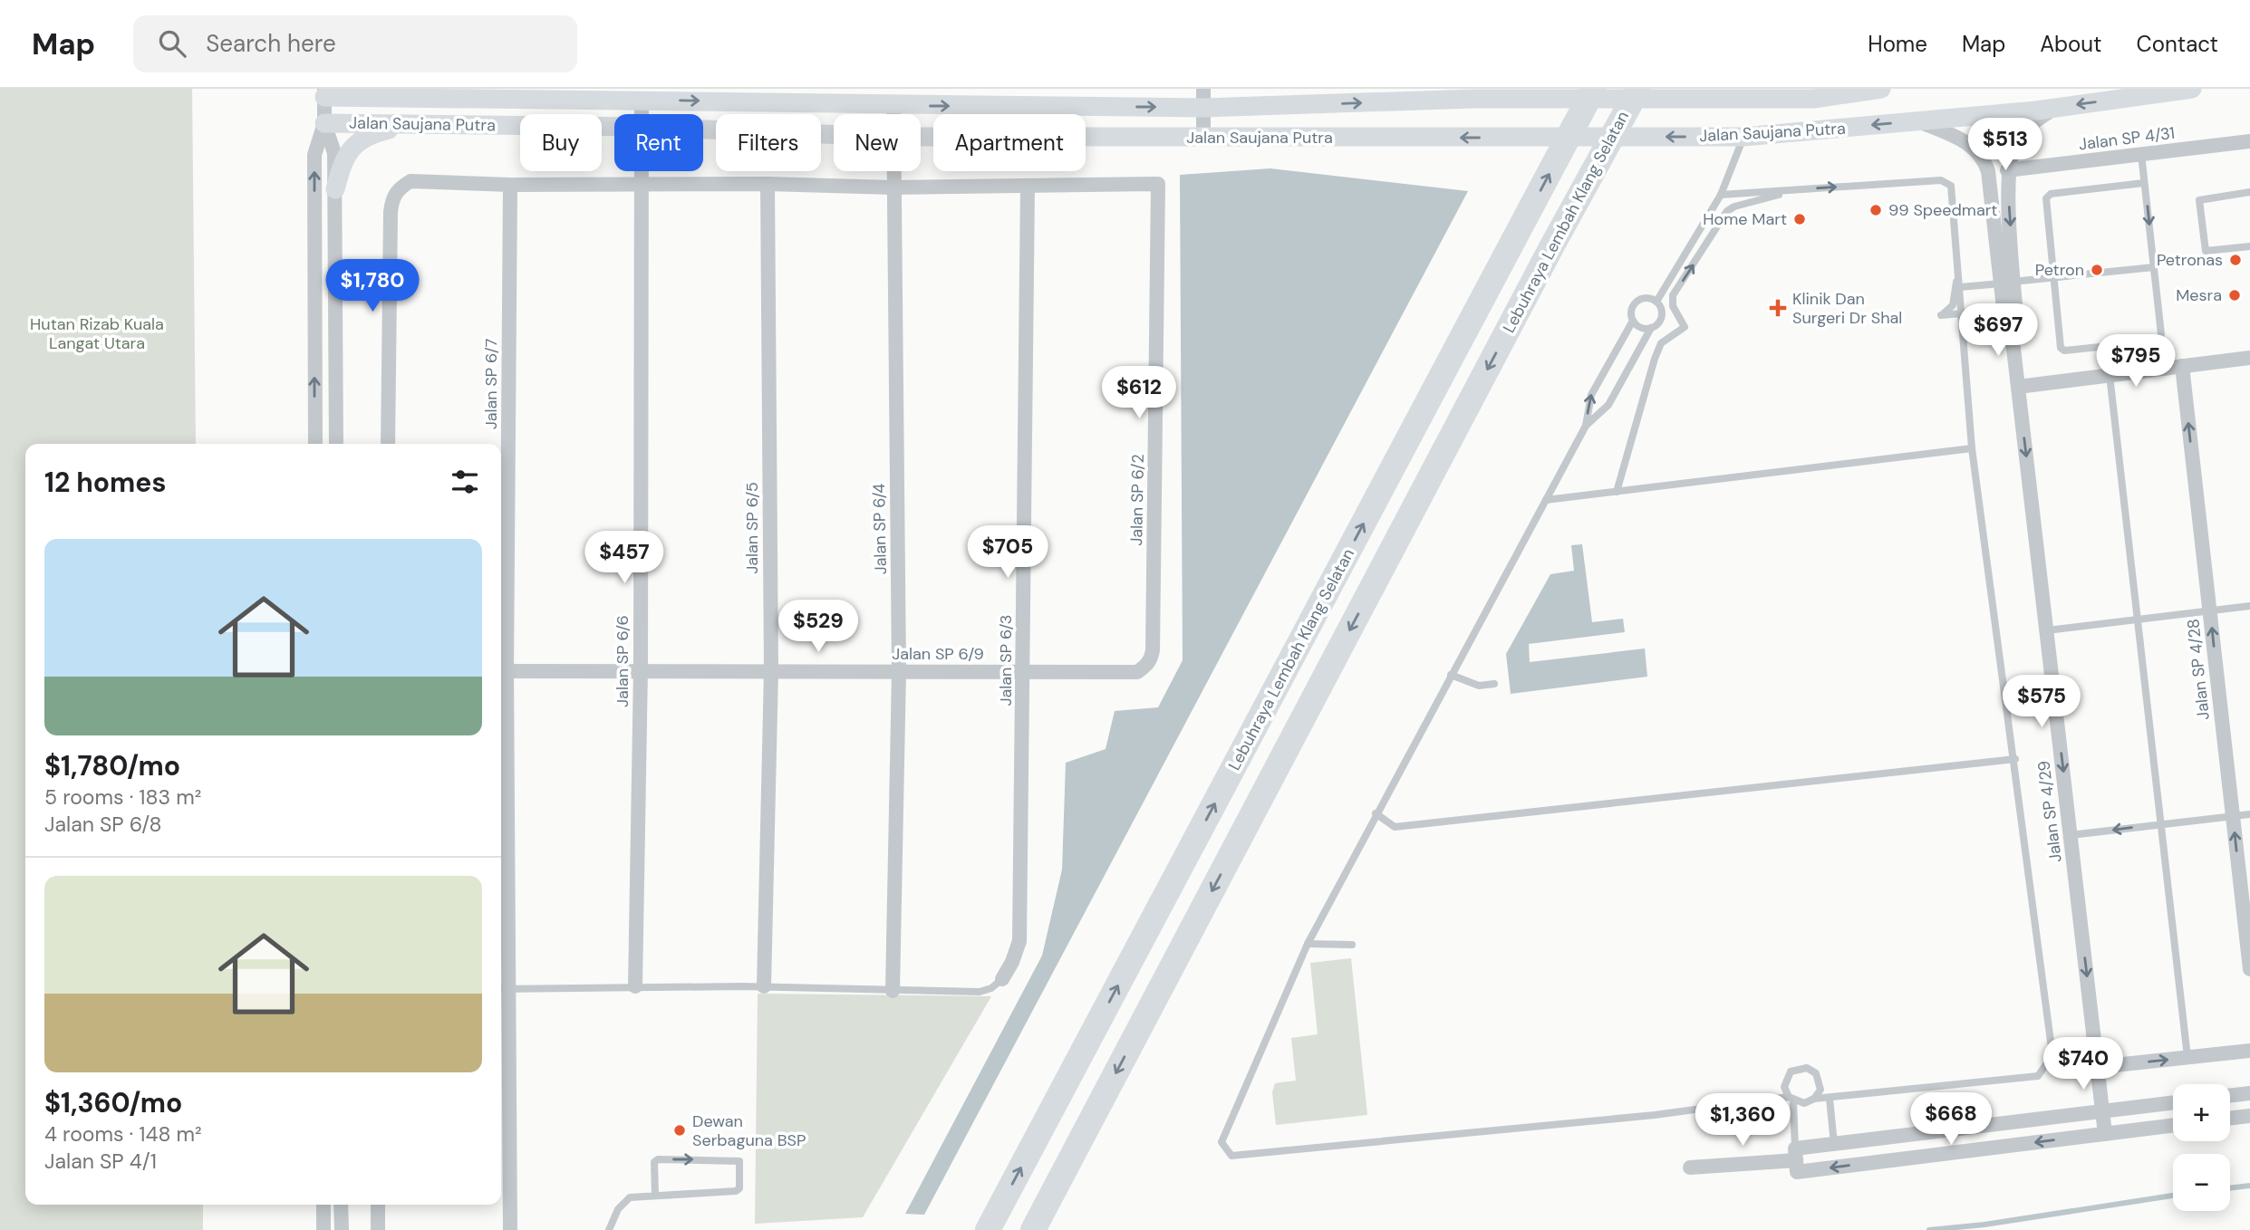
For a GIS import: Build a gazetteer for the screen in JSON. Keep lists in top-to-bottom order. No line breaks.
{"streets":{"highway":["Lebuhraya Lembah Klang Selatan"],"main road":["Jalan Saujana Putra"],"street":["Jalan SP 4/31","Jalan SP 6/7","Jalan SP 6/2","Jalan SP 6/5","Jalan SP 6/4","Jalan SP 6/9","Jalan SP 6/3","Jalan SP 6/6","Jalan SP 4/28","Jalan SP 4/29"]},"crossings":[["Jalan Saujana Putra","Jalan SP 6/4"],["Jalan Saujana Putra","Jalan SP 6/6"],["Jalan SP 6/7","Jalan SP 6/9"],["Jalan SP 6/2","Jalan SP 6/9"],["Jalan SP 6/2","Jalan SP 6/3"],["Jalan SP 6/5","Jalan SP 6/9"],["Jalan SP 6/4","Jalan SP 6/9"],["Jalan SP 6/9","Jalan SP 6/3"],["Jalan SP 6/9","Jalan SP 6/6"]],"one_way":["Jalan SP 4/28","Jalan SP 4/29"],"parks":["Hutan Rizab Kuala Langat Utara"],"places":{"other":["99 Speedmart","Home Mart","Petronas","Petron","Mesra","Dewan Serbaguna BSP"],"health":["Klinik Dan Surgeri Dr Shal"]},"page":{"header":"Map","search":"Search here","nav":["Home","Map","About","Contact"],"chip":["Buy","Rent","Filters","New","Apartment"],"price":["$513","$1,780","$697","$795","$612","$705","$457","$529","$575","$740","$668","$1,360"],"heading":"12 homes","list":[{"name":"$1,780/mo","note":"5 rooms · 183 m² · Jalan SP 6/8"},{"name":"$1,360/mo","note":"4 rooms · 148 m² · Jalan SP 4/1"}],"map_buttons":["+","−"]}}
